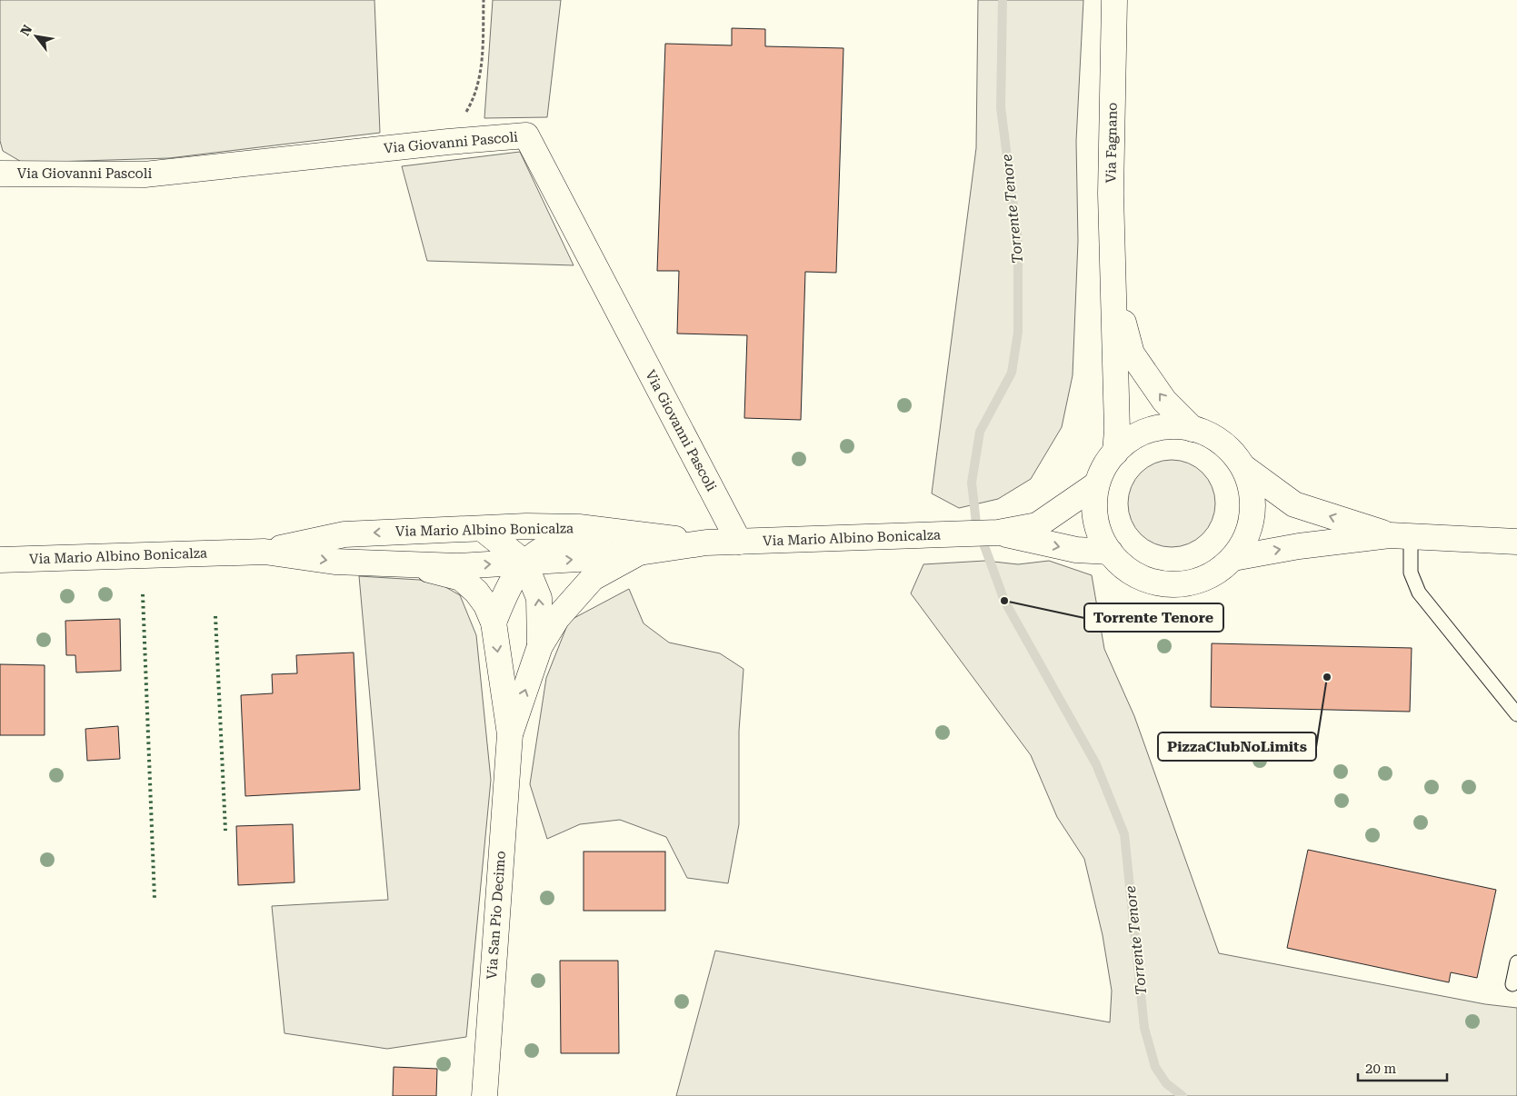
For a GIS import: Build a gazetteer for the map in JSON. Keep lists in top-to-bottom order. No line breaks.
{"streets":{"street":["Via Giovanni Pascoli","Via Fagnano","Via Mario Albino Bonicalza","Via San Pio Decimo"]},"crossings":[["Via Giovanni Pascoli","Via Mario Albino Bonicalza"],["Via Fagnano","Via Mario Albino Bonicalza"],["Via Mario Albino Bonicalza","Via San Pio Decimo"]],"water":["Torrente Tenore"],"places":["Torrente Tenore","PizzaClubNoLimits"],"scale_bar":"20 m","north":"top left"}
